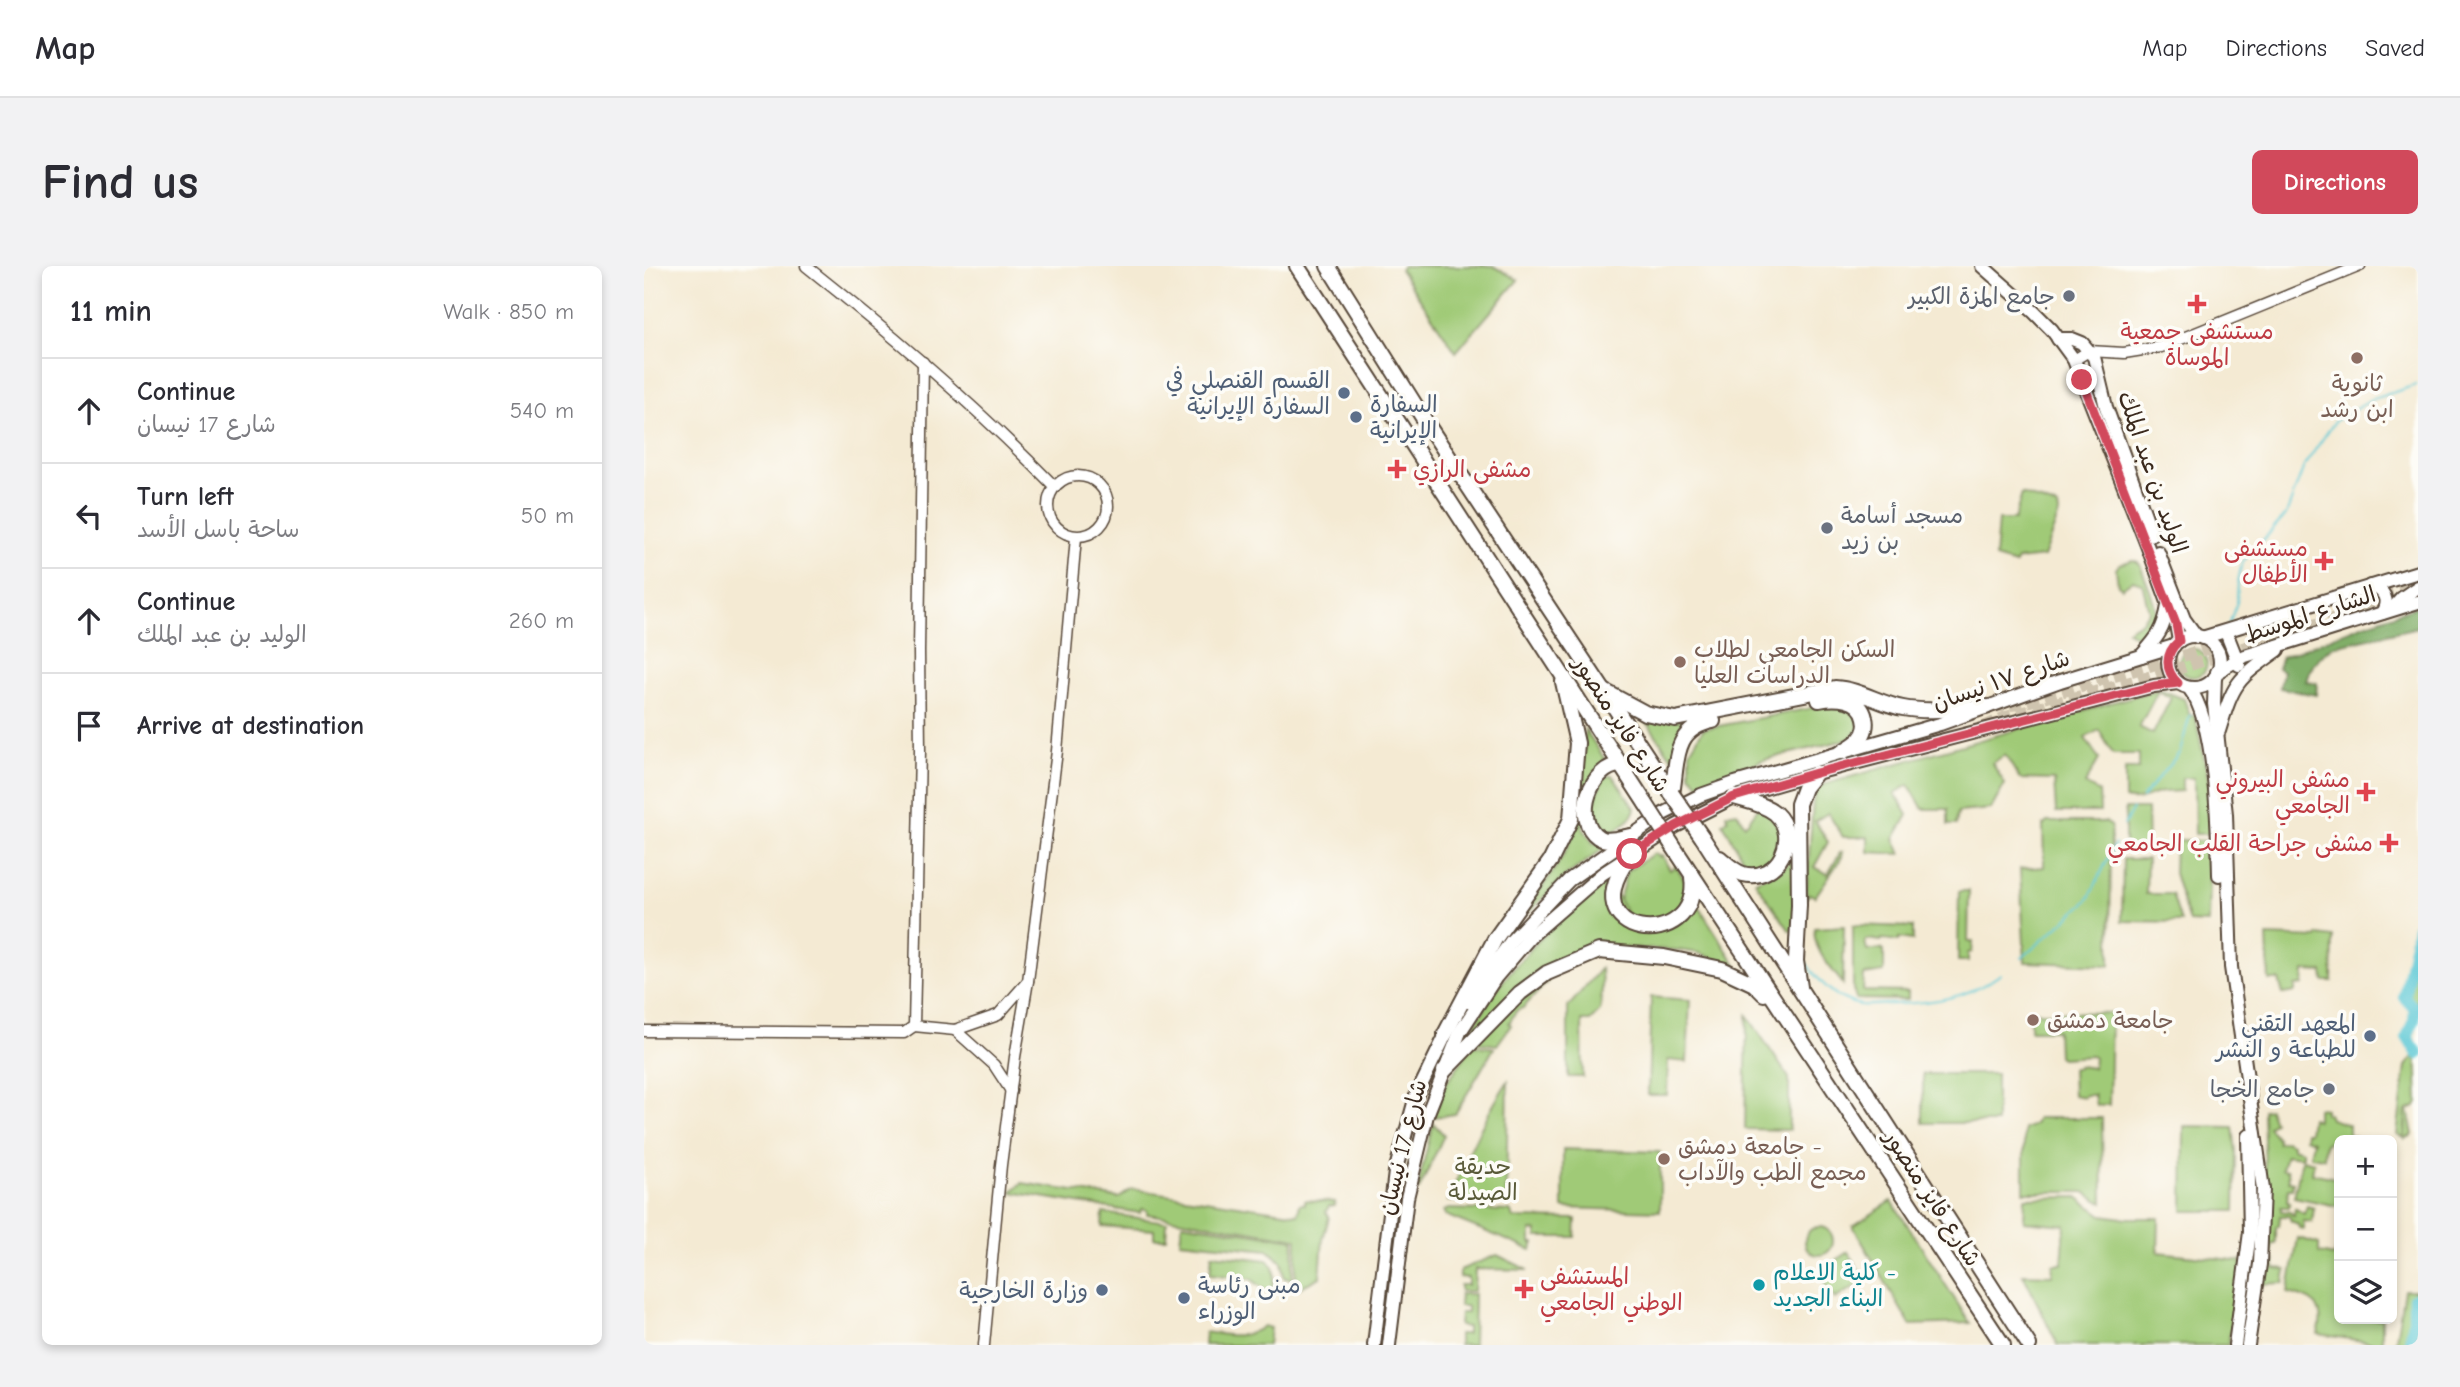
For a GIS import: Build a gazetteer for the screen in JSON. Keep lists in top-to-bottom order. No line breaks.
{"streets":{"highway":["شارع فايز منصور"],"main road":["الوليد بن عبد الملك","الشارع الموسط","شارع ١٧ نيسان","شارع 17 نيسان"]},"crossings":[["الوليد بن عبد الملك","الشارع الموسط"],["الوليد بن عبد الملك","شارع ١٧ نيسان"],["الوليد بن عبد الملك","شارع 17 نيسان"],["الشارع الموسط","شارع ١٧ نيسان"],["الشارع الموسط","شارع 17 نيسان"],["شارع ١٧ نيسان","شارع 17 نيسان"]],"parks":["حديقة الصيدلة"],"places":{"other":["جامع المزة الكبير","ثانوية ابن رشد","القسم القنصلي في السفارة الإيرانية","السفارة الإيرانية","مسجد أسامة بن زيد","السكن الجامعي لطلاب الدراسات العليا","جامعة دمشق","المعهد التقني للطباعة و النشر","جامع الخجا","جامعة دمشق - مجمع الطب والآداب","كلية الاعلام - البناء الجديد","وزارة الخارجية","مبنى رئاسة الوزراء"],"health":["مستشفى جمعية الموساة","مشفى الرازي","مستشفى الأطفال","مشفى البيروني الجامعي","مشفى جراحة القلب الجامعي","المستشفى الوطني الجامعي"]},"page":{"header":"Map","nav":["Map","Directions","Saved"],"buttons":"Directions","title":"Find us","heading":["11 min","Walk · 850 m"],"list":[["Continue","شارع 17 نيسان","540 m"],["Turn left","ساحة باسل الأسد","50 m"],["Continue","الوليد بن عبد الملك","260 m"],"Arrive at destination"],"map_buttons":["+","−"]}}
